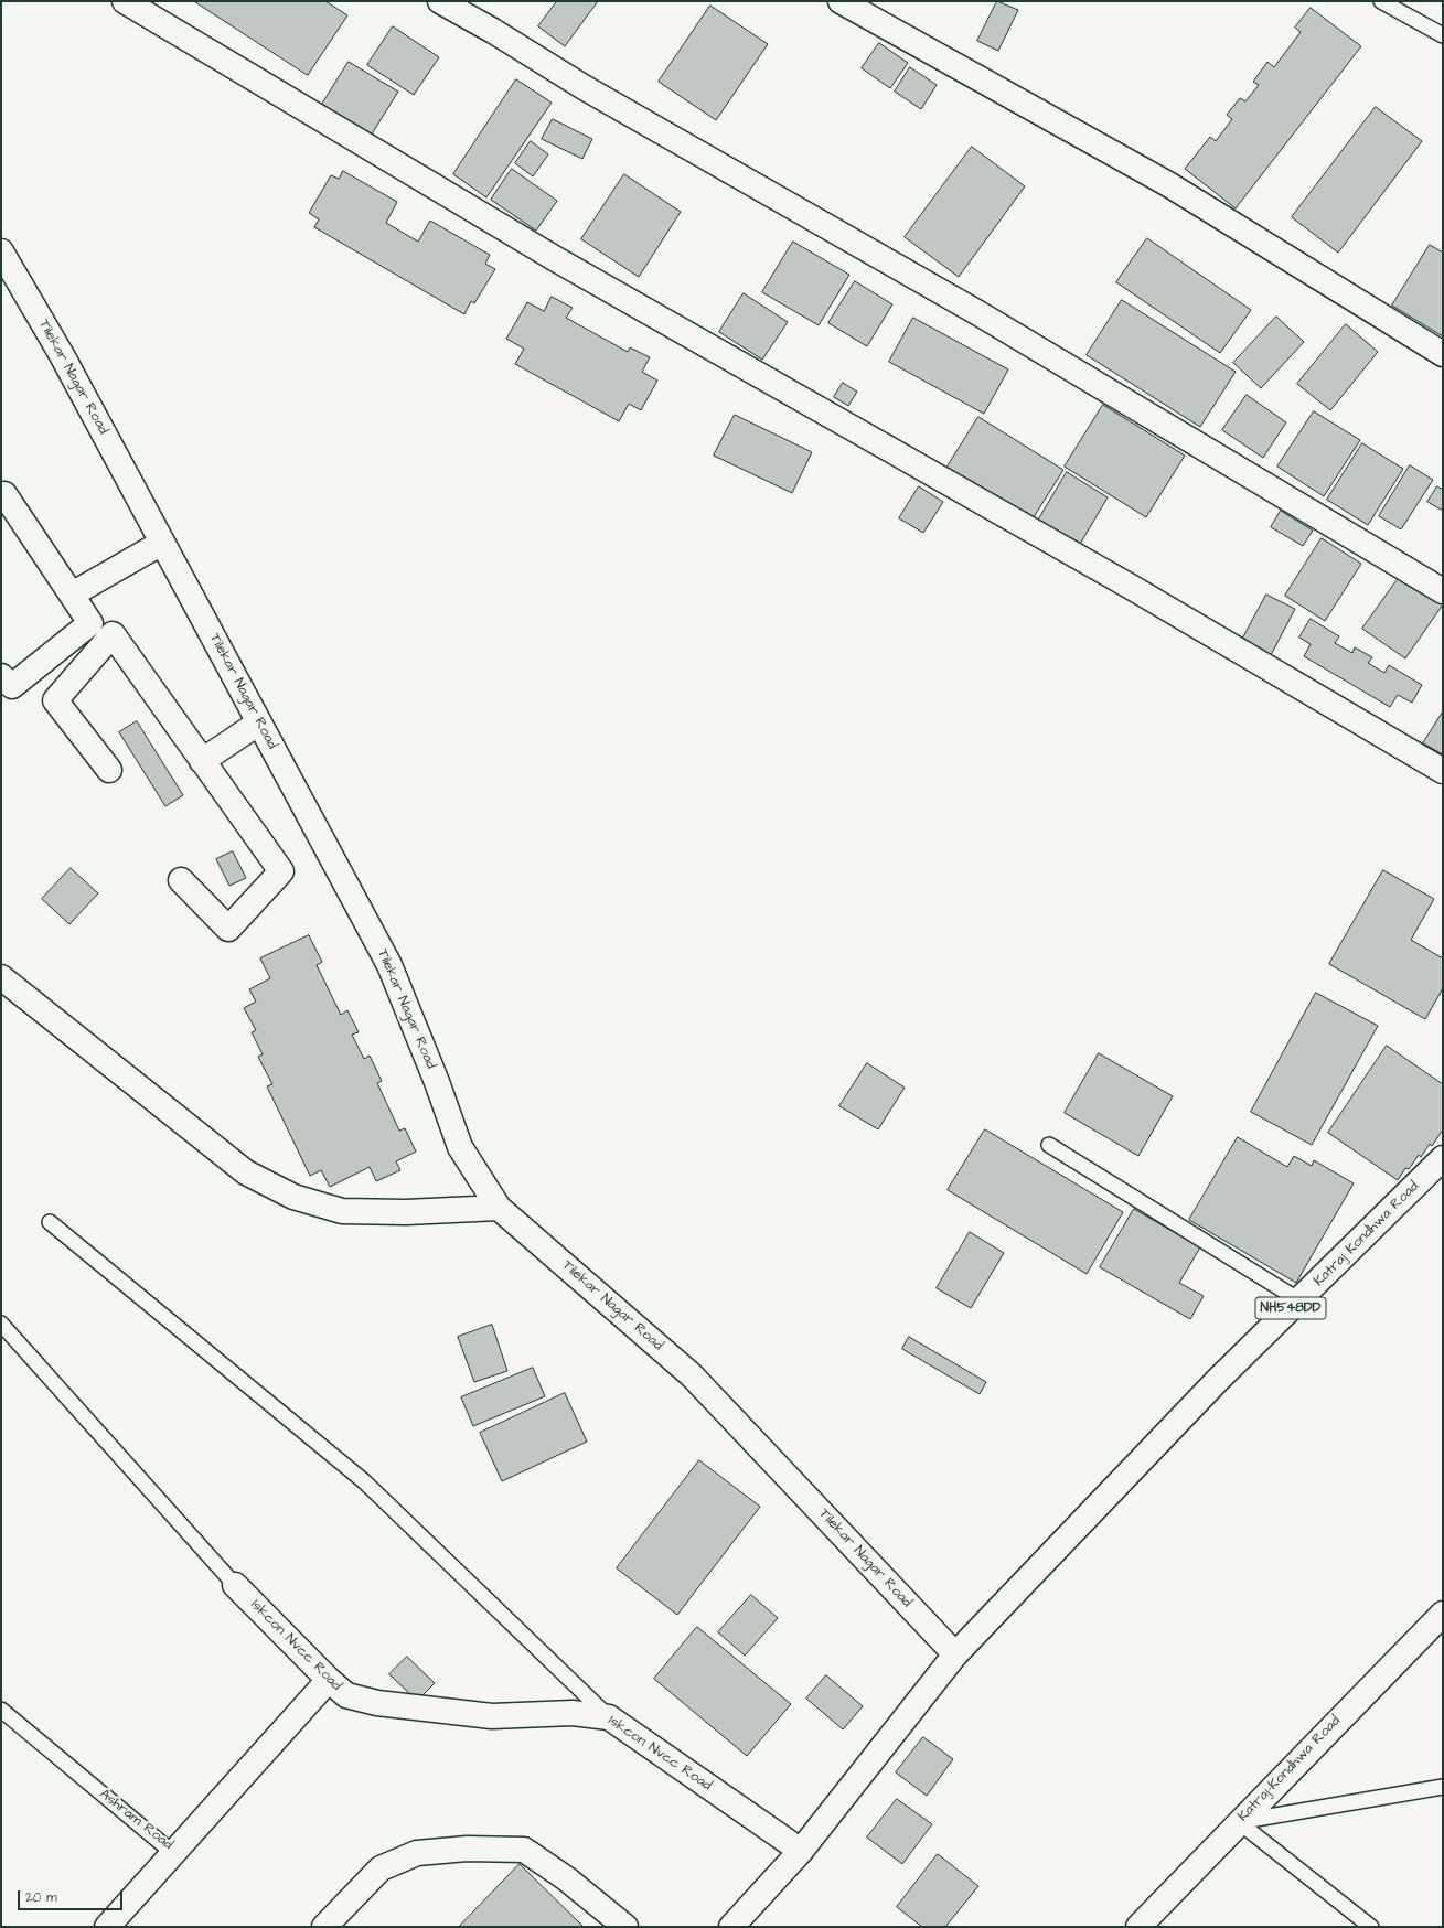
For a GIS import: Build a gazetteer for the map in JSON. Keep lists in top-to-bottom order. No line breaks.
{"streets":{"main road":["Tilekar Nagar Road","Katraj Kondhwa Road","NH548DD","Iskcon Nvcc Road","Katraj-Kondhwa Road","Ashram Road"]},"crossings":[["Tilekar Nagar Road","Katraj Kondhwa Road"],["Katraj Kondhwa Road","Iskcon Nvcc Road"],["Iskcon Nvcc Road","Ashram Road"]],"scale_bar":"20 m"}
